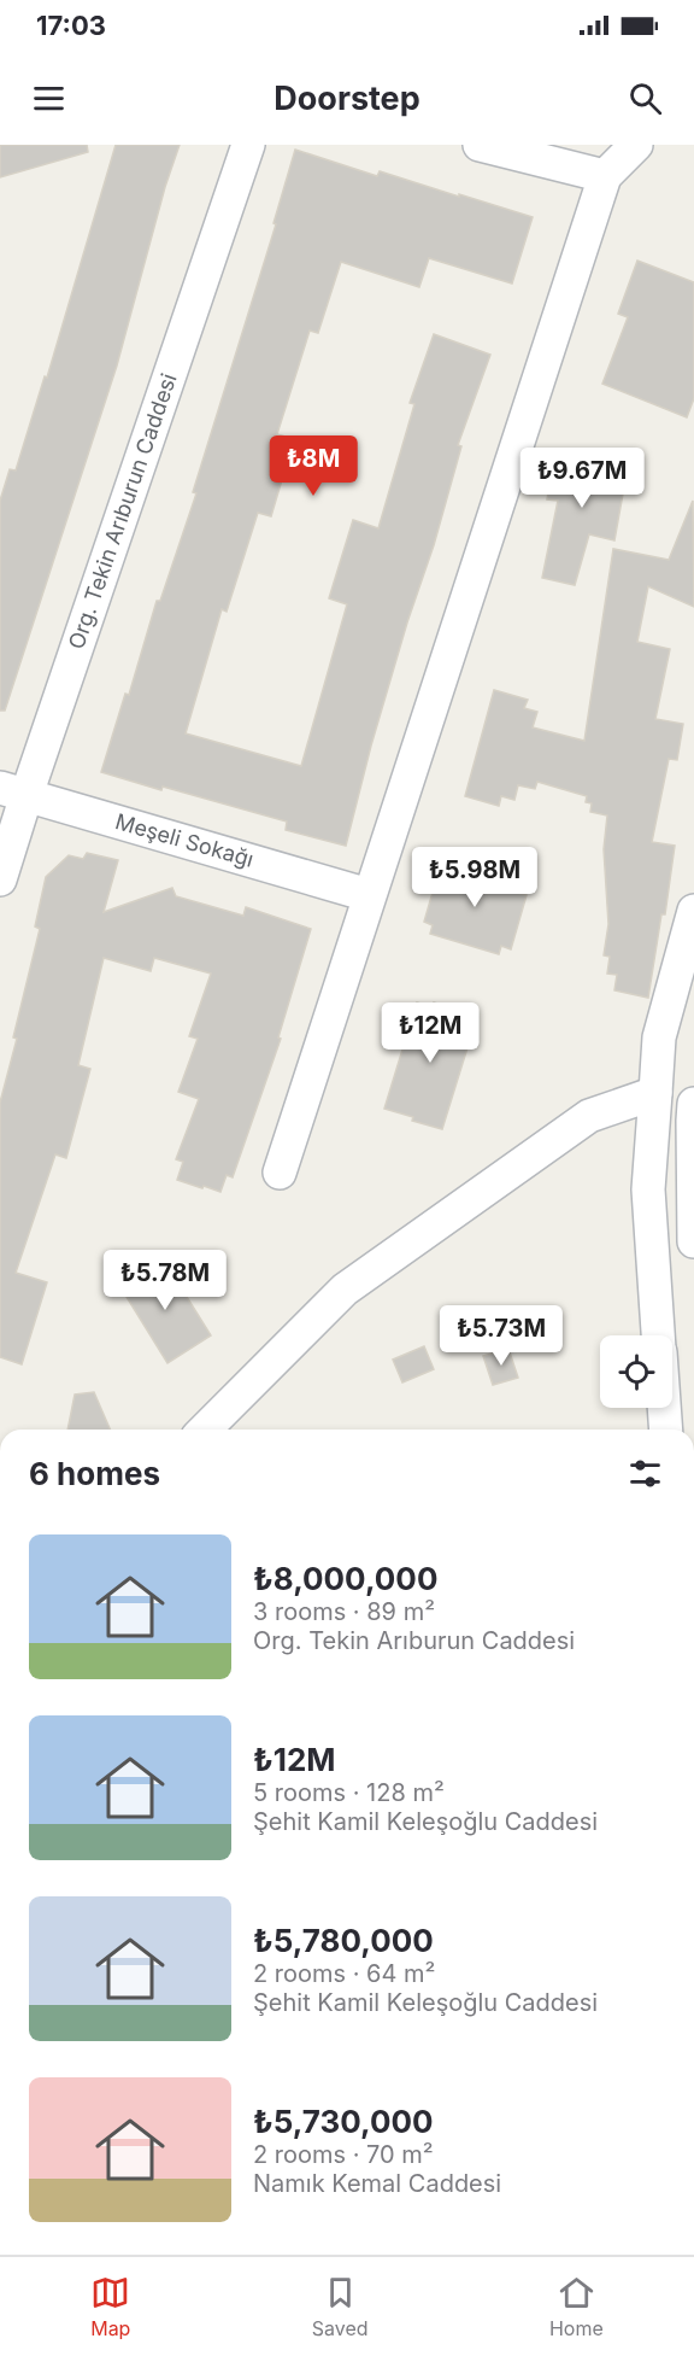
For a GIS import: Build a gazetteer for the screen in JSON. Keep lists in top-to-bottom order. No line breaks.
{"streets":{"street":["Org. Tekin Arıburun Caddesi","Meşeli Sokağı"]},"crossings":[["Org. Tekin Arıburun Caddesi","Meşeli Sokağı"]],"page":{"status":"17:03","header":"Doorstep","price":["₺8M","₺9.67M","₺5.98M","₺12M","₺5.78M","₺5.73M"],"heading":"6 homes","list":[{"name":"₺8,000,000","note":"3 rooms · 89 m² · Org. Tekin Arıburun Caddesi"},{"name":"₺12M","note":"5 rooms · 128 m² · Şehit Kamil Keleşoğlu Caddesi"},{"name":"₺5,780,000","note":"2 rooms · 64 m² · Şehit Kamil Keleşoğlu Caddesi"},{"name":"₺5,730,000","note":"2 rooms · 70 m² · Namık Kemal Caddesi"}],"tabs":["Map","Saved","Home"]}}
